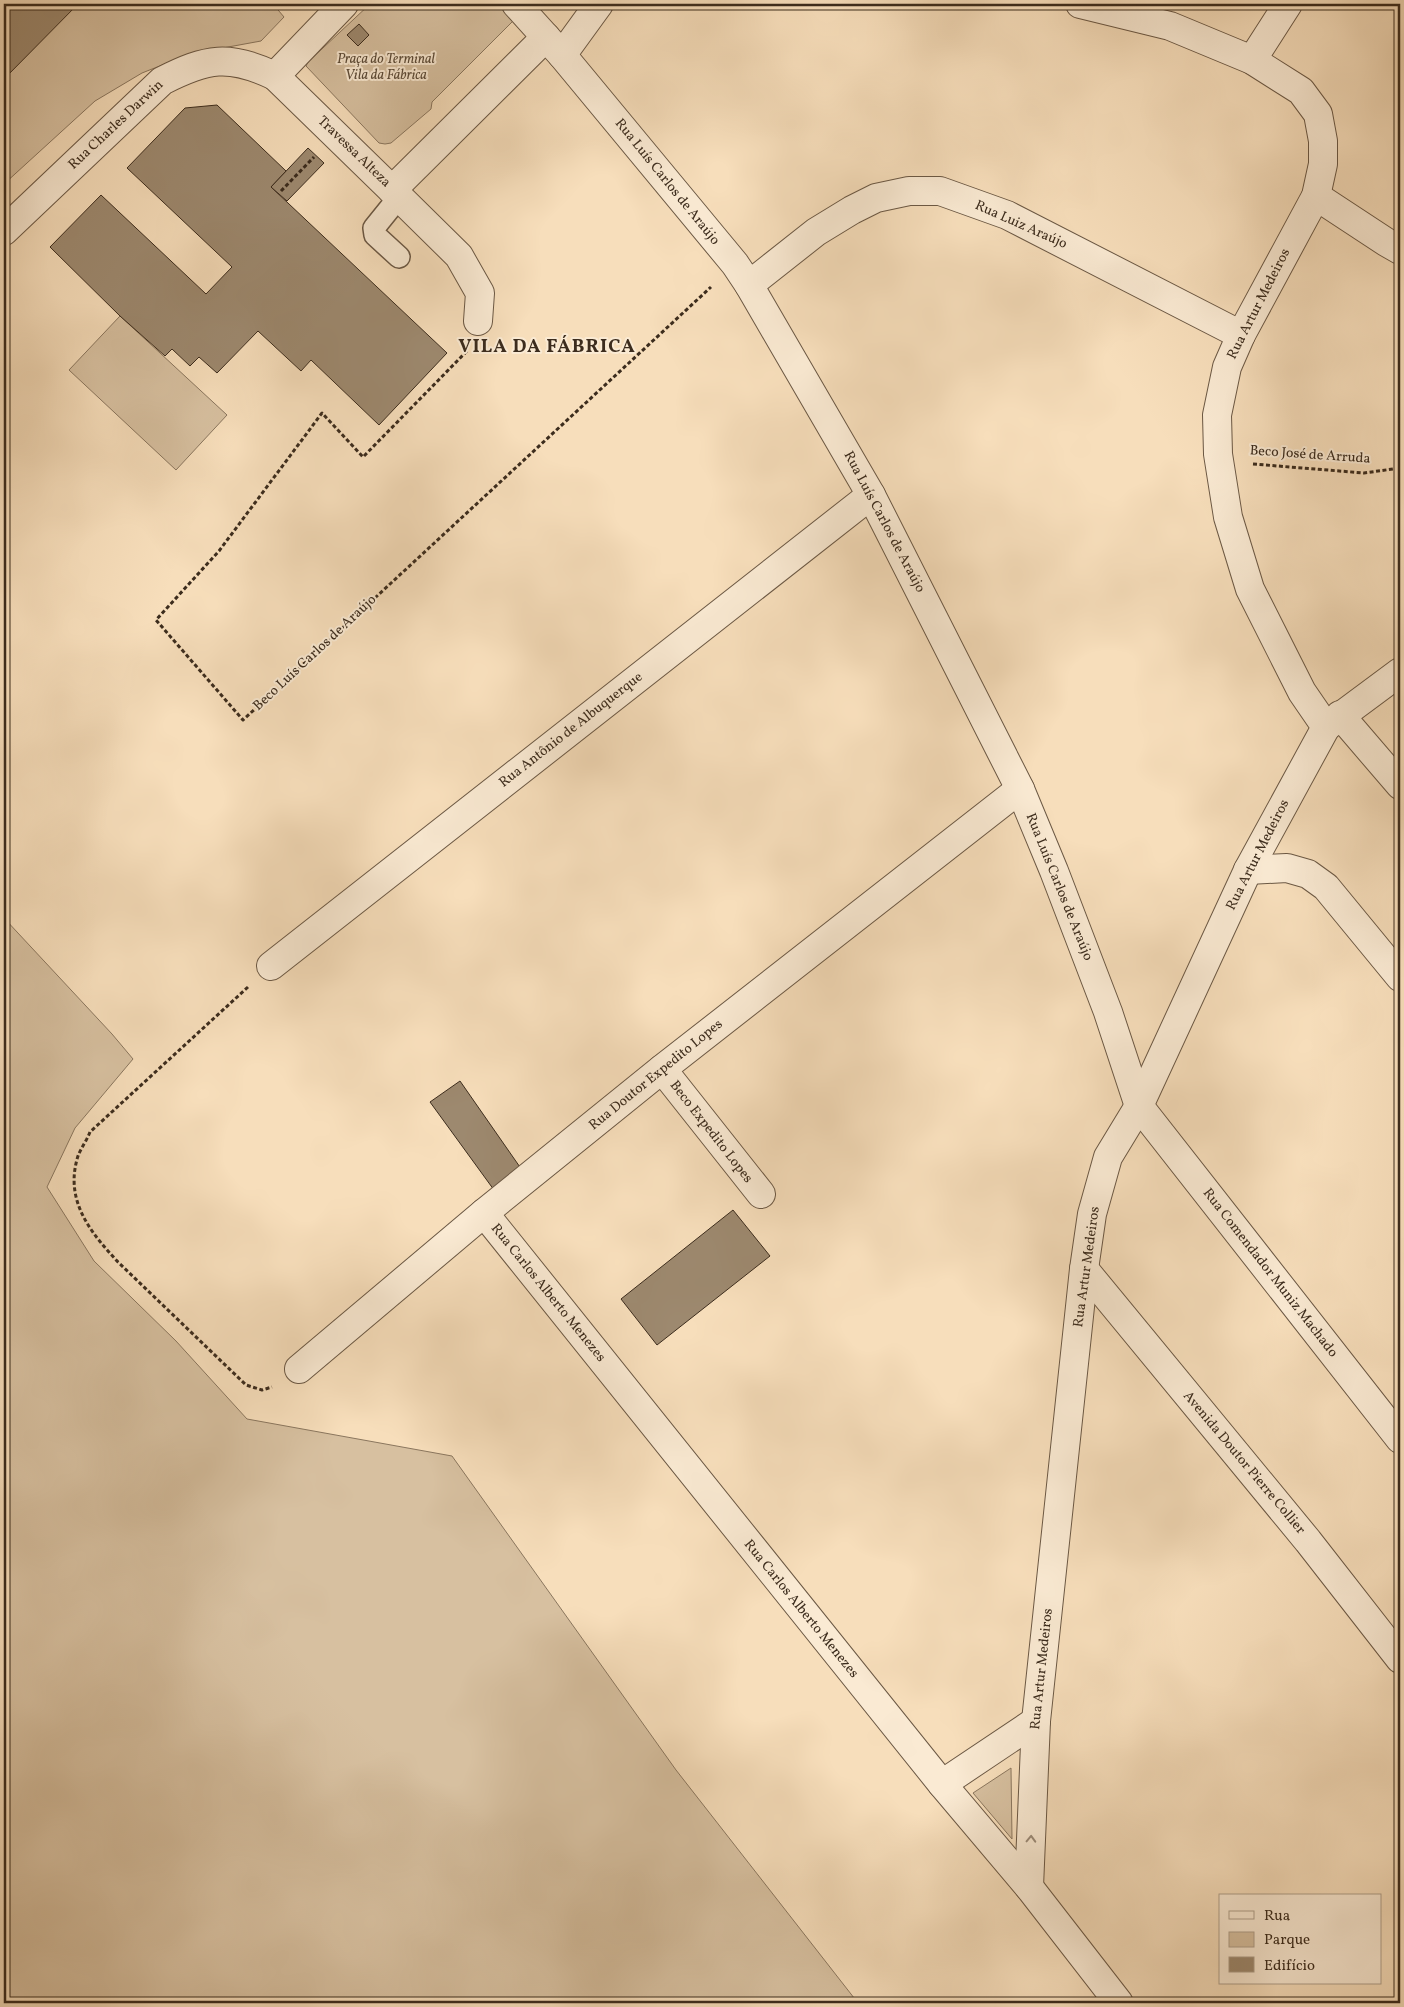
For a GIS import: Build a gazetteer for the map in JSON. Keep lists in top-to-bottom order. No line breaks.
{"streets":{"street":["Rua Charles Darwin","Travessa Alteza","Rua Luís Carlos de Araújo","Rua Luiz Araújo","Rua Artur Medeiros","Rua Antônio de Albuquerque","Rua Doutor Expedito Lopes","Beco Expedito Lopes","Rua Comendador Muniz Machado","Rua Carlos Alberto Menezes","Avenida Doutor Pierre Collier"],"path":["Beco José de Arruda","Beco Luís Carlos de Araújo"]},"crossings":[["Rua Charles Darwin","Travessa Alteza"],["Travessa Alteza","Rua Luís Carlos de Araújo"],["Rua Luís Carlos de Araújo","Rua Luiz Araújo"],["Rua Luís Carlos de Araújo","Rua Artur Medeiros"],["Rua Luís Carlos de Araújo","Beco Luís Carlos de Araújo"],["Rua Luís Carlos de Araújo","Rua Antônio de Albuquerque"],["Rua Luís Carlos de Araújo","Rua Doutor Expedito Lopes"],["Rua Luís Carlos de Araújo","Rua Comendador Muniz Machado"],["Rua Luiz Araújo","Rua Artur Medeiros"],["Rua Luiz Araújo","Beco Luís Carlos de Araújo"],["Rua Artur Medeiros","Beco José de Arruda"],["Rua Artur Medeiros","Rua Comendador Muniz Machado"],["Rua Artur Medeiros","Rua Carlos Alberto Menezes"],["Rua Artur Medeiros","Avenida Doutor Pierre Collier"],["Rua Doutor Expedito Lopes","Beco Expedito Lopes"],["Rua Doutor Expedito Lopes","Rua Carlos Alberto Menezes"]],"districts":["VILA DA FÁBRICA"],"parks":["Praça do Terminal Vila da Fábrica"],"legend":["Rua","Parque","Edifício"]}
